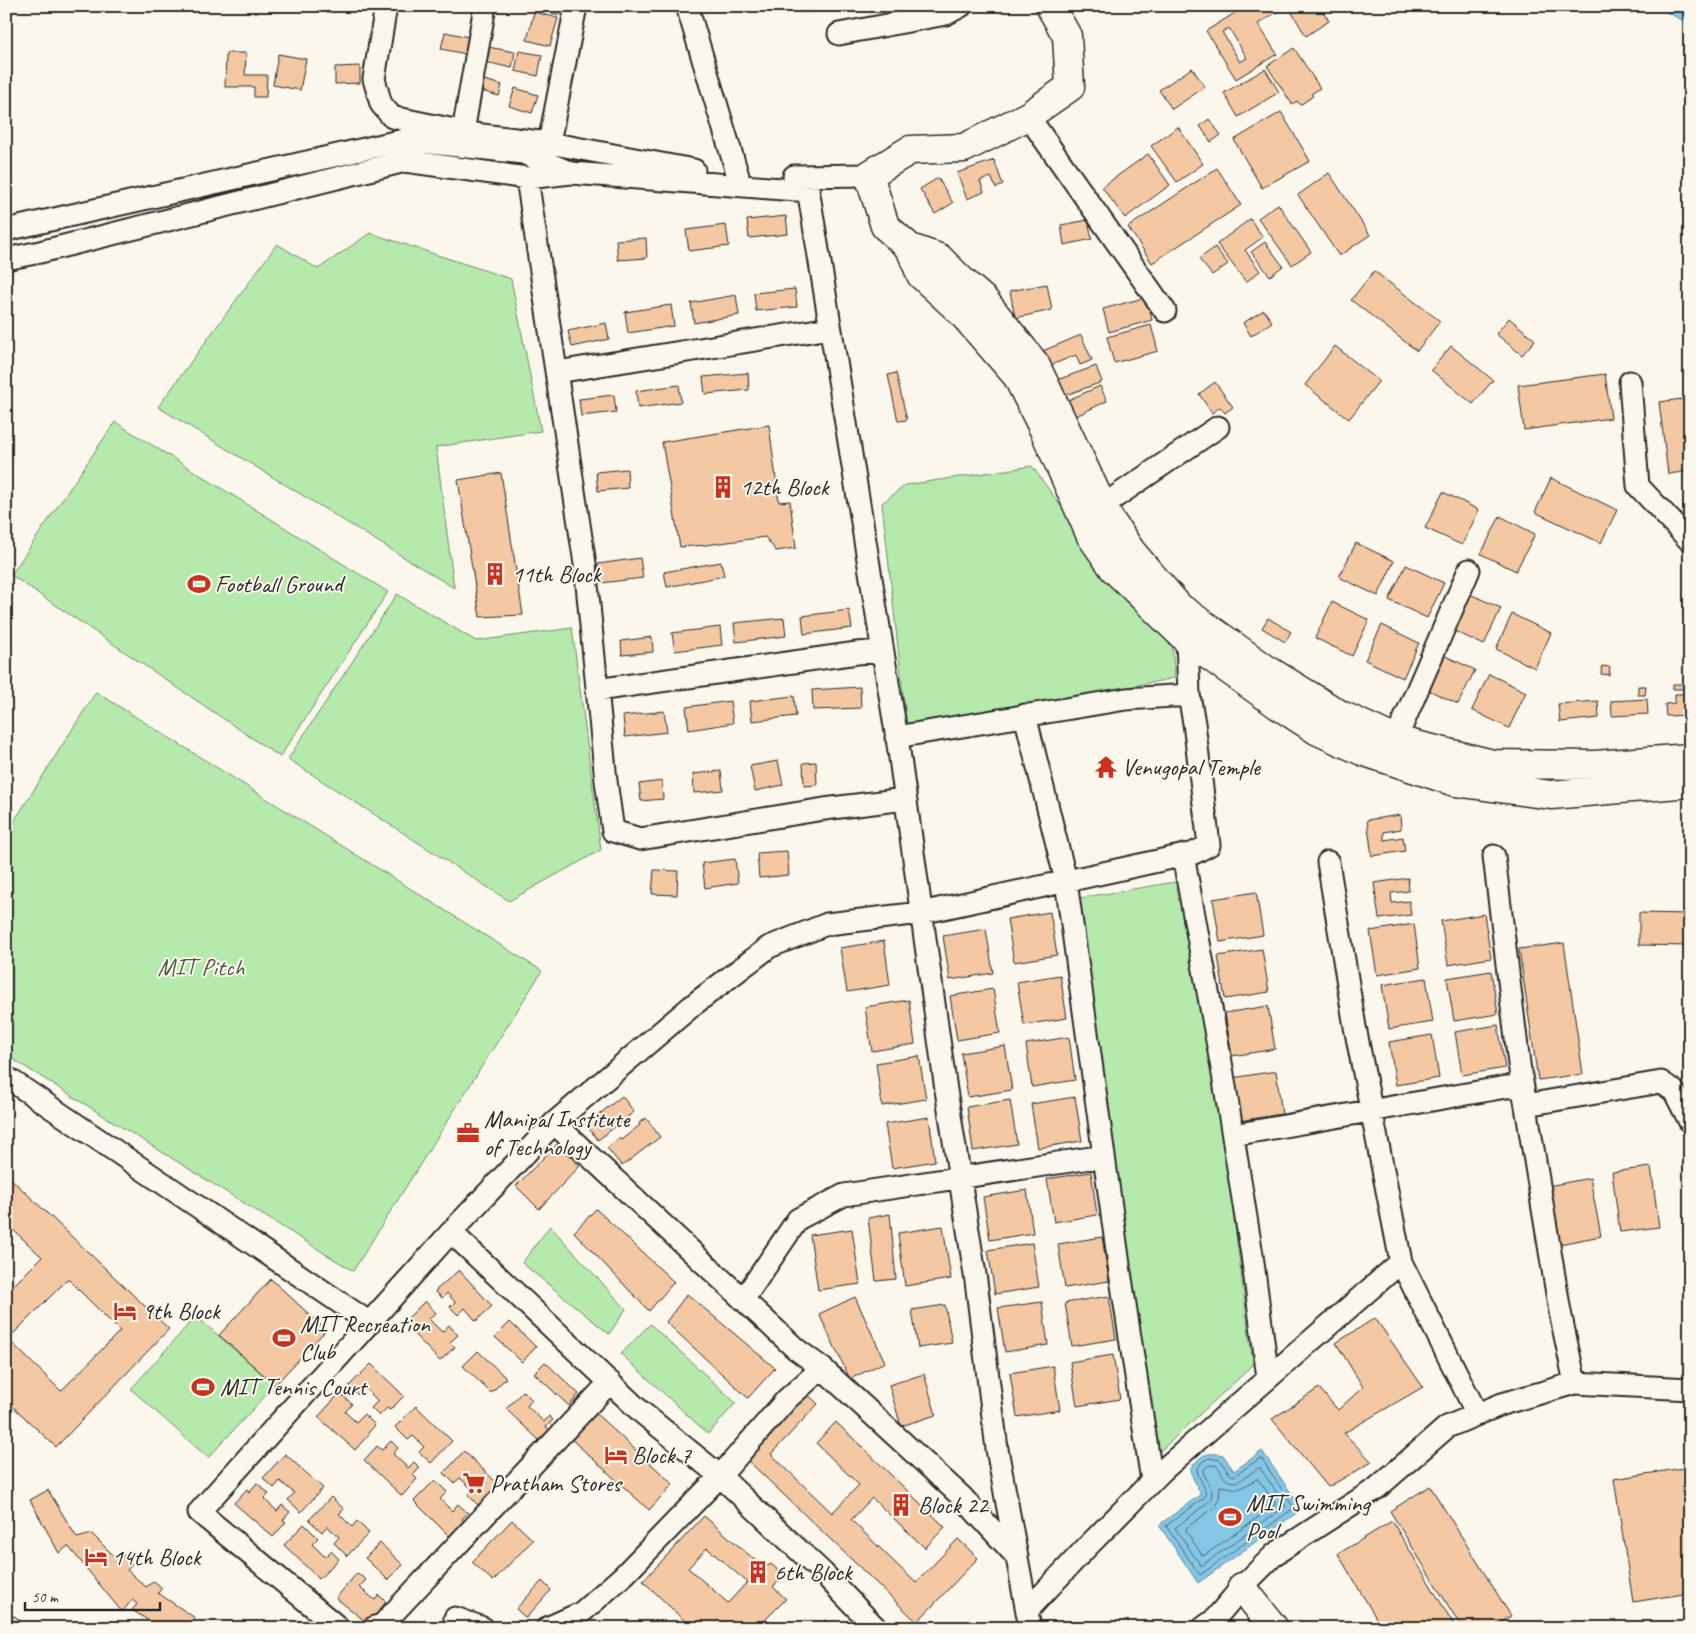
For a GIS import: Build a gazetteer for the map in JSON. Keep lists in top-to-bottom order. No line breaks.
{"parks":["MIT Pitch"],"places":{"building":["12th Block","11th Block","Block 22","6th Block"],"sports":["Football Ground","MIT Recreation Club","MIT Tennis Court","MIT Swimming Pool"],"temple":["Venugopal Temple"],"office":["Manipal Institute of Technology"],"hotel":["9th Block","Block 7","14th Block"],"supermarket":["Pratham Stores"]},"scale_bar":"50 m"}
